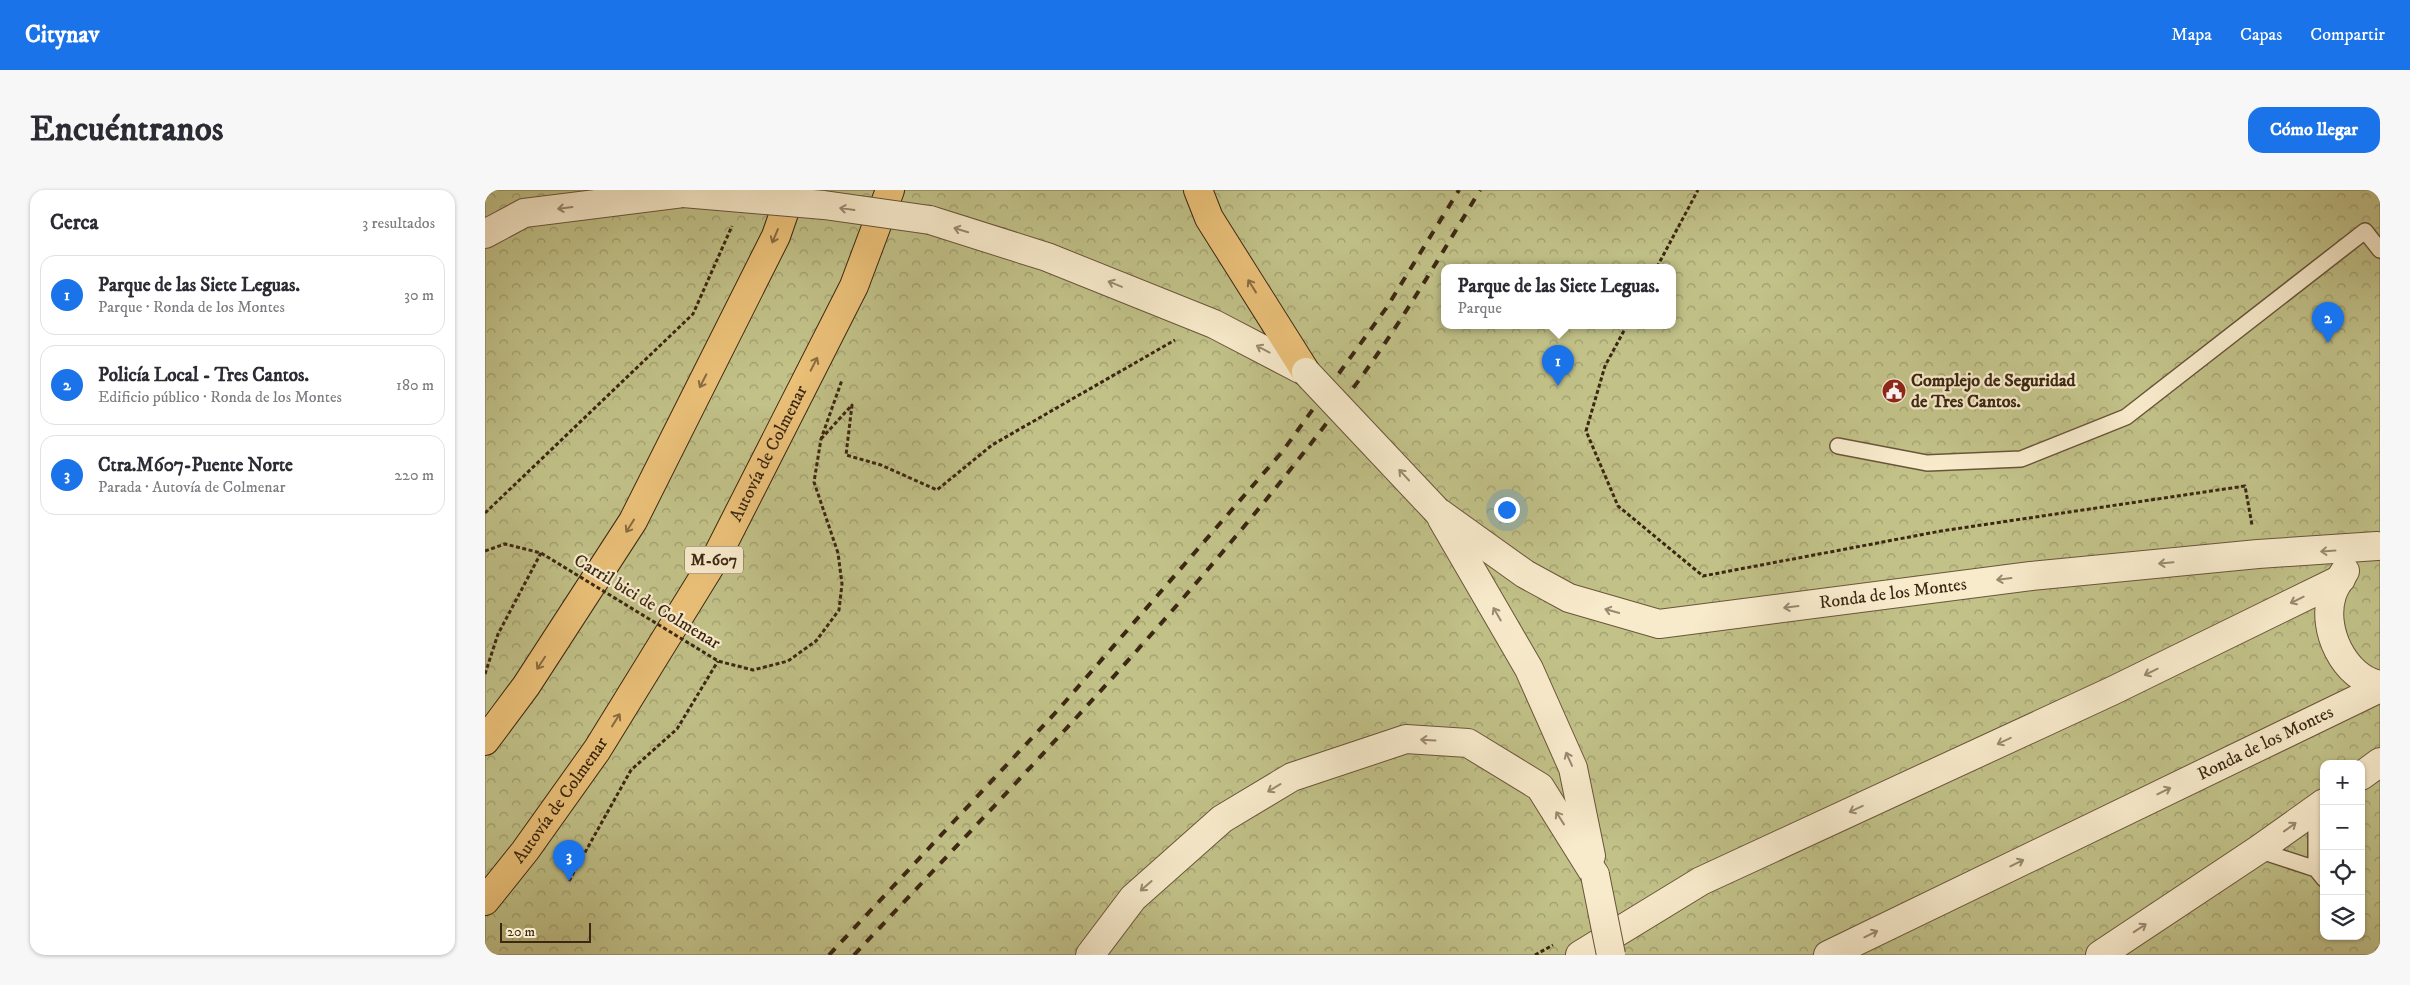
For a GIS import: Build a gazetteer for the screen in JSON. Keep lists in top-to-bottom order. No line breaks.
{"streets":{"highway":["Autovía de Colmenar","M-607"],"street":["Ronda de los Montes"],"path":["Carril bici de Colmenar"]},"places":{"public building":["Complejo de Seguridad de Tres Cantos."]},"scale_bar":"20 m","page":{"header":"Citynav","nav":["Mapa","Capas","Compartir"],"buttons":"Cómo llegar","title":"Encuéntranos","heading":["Cerca","3 resultados"],"list":[{"mark":"1","name":"Parque de las Siete Leguas.","note":"Parque · Ronda de los Montes","value":"30 m"},{"mark":"2","name":"Policía Local - Tres Cantos.","note":"Edificio público · Ronda de los Montes","value":"180 m"},{"mark":"3","name":"Ctra.M607-Puente Norte","note":"Parada · Autovía de Colmenar","value":"220 m"}],"popup":["Parque de las Siete Leguas.","Parque"],"pins":["2","1","3"],"map_buttons":["+","−"],"scale":"20 m"}}
